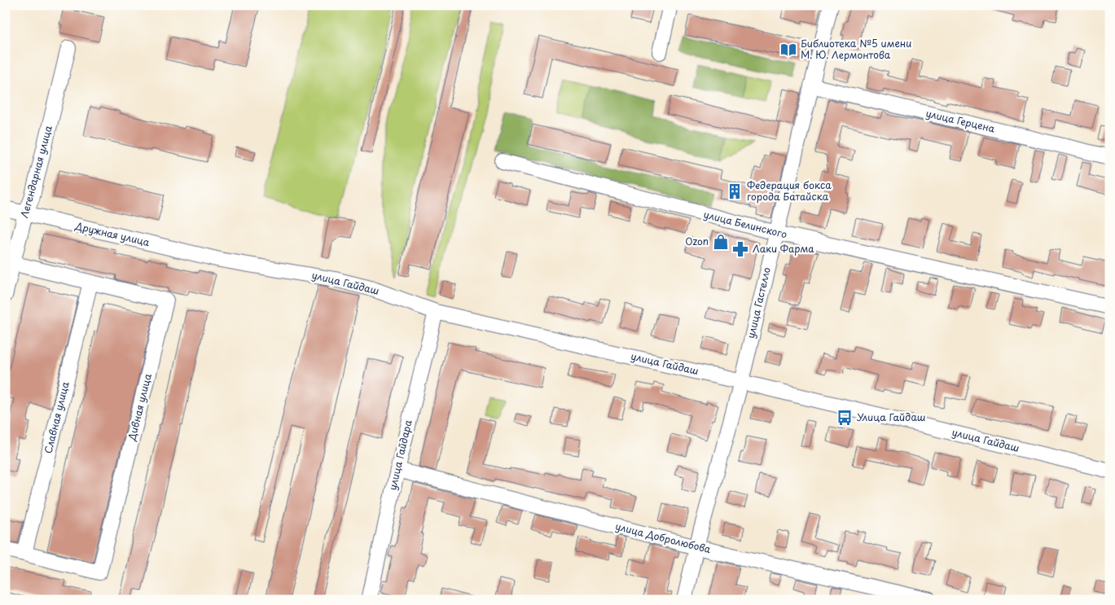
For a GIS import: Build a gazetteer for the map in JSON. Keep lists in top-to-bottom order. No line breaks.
{"streets":{"street":["улица Герцена","Легендарная улица","улица Белинского","Дружная улица","улица Гайдаш","улица Гастелло","Дивная улица","Славная улица","улица Гайдара","улица Добролюбова"]},"crossings":[["улица Герцена","улица Гастелло"],["Легендарная улица","Дружная улица"],["Легендарная улица","Дивная улица"],["улица Белинского","улица Гастелло"],["Дружная улица","улица Гайдаш"],["улица Гайдаш","улица Гастелло"],["улица Гайдаш","улица Гайдара"],["улица Гастелло","улица Добролюбова"],["Дивная улица","Славная улица"],["улица Гайдара","улица Добролюбова"]],"places":{"library":["Библиотека №5 имени М. Ю. Лермонтова"],"building":["Федерация бокса города Батайска"],"shop":["Ozon"],"pharmacy":["Лаки Фарма"],"bus stop":["Улица Гайдаш"]}}
